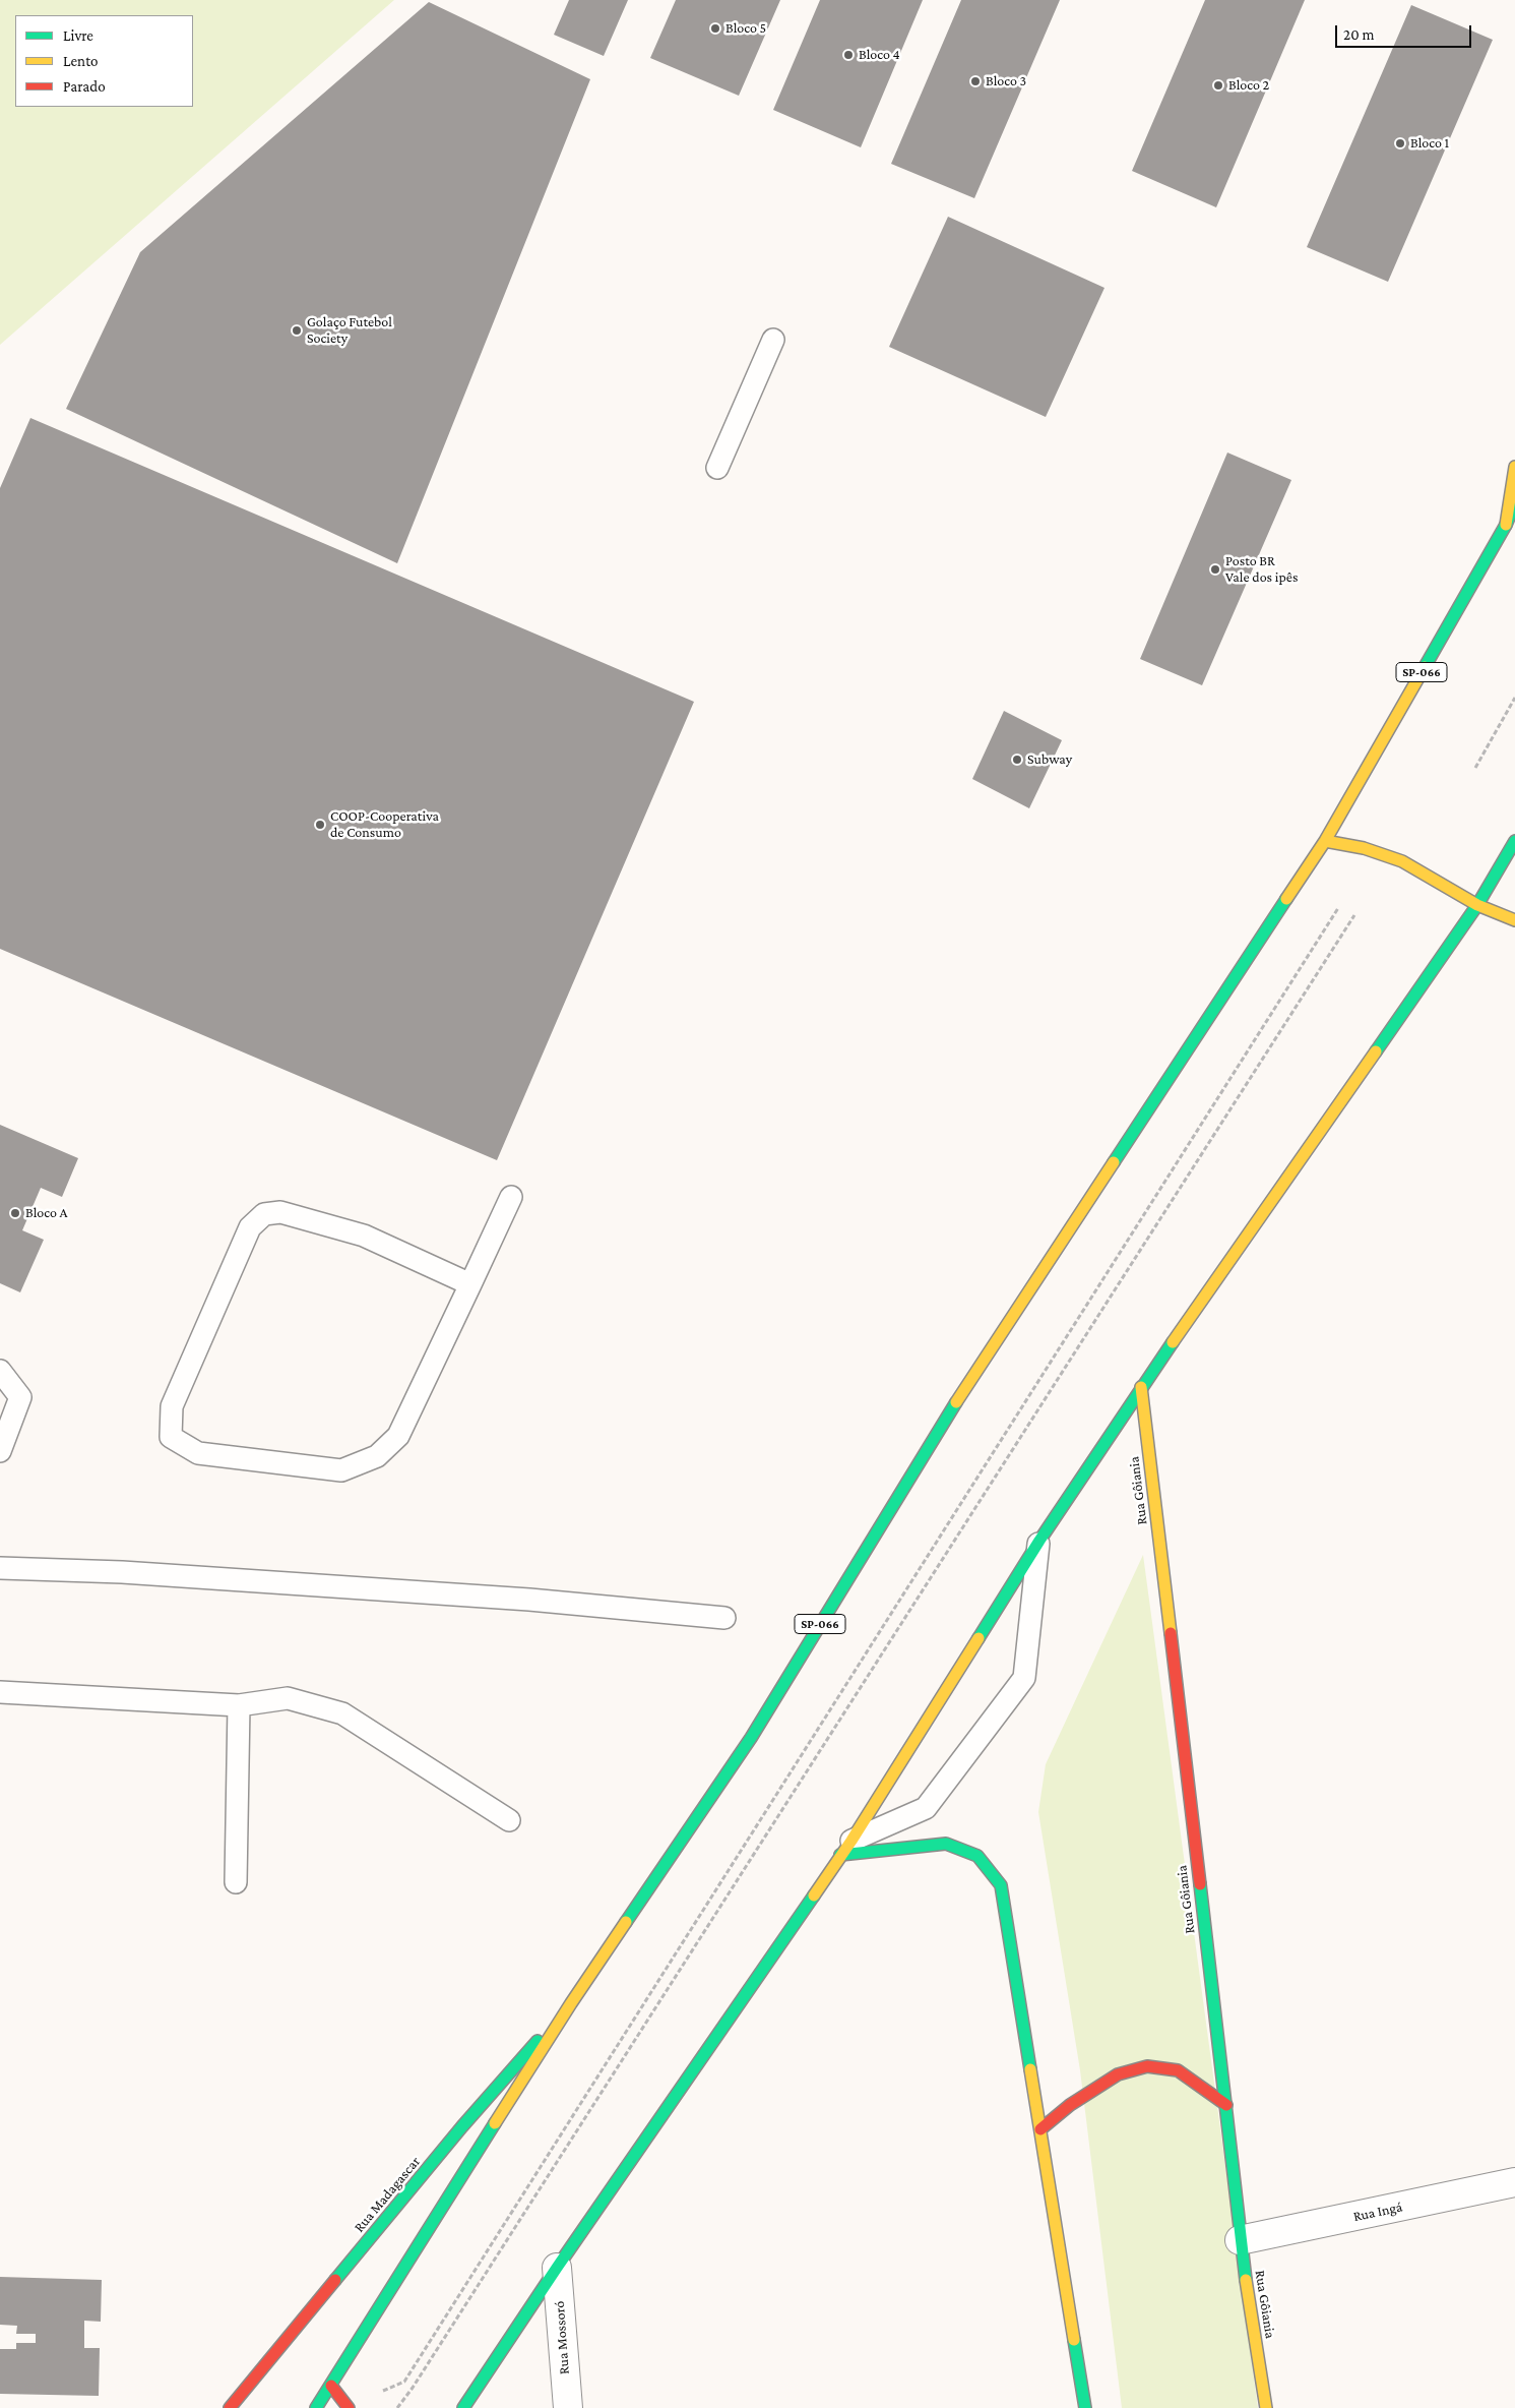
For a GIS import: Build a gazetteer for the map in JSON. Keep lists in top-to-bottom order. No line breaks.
{"streets":{"main road":["SP-066","Rua Gôiania","Rua Madagascar"],"street":["Rua Ingá","Rua Mossoró"]},"crossings":[["SP-066","Rua Madagascar"],["Rua Gôiania","Rua Ingá"]],"places":["Bloco 5","Bloco 4","Bloco 3","Bloco 2","Bloco 1","Golaço Futebol Society","Posto BR Vale dos ipês","Subway","COOP-Cooperativa de Consumo","Bloco A"],"legend":["Livre","Lento","Parado"],"scale_bar":"20 m"}
